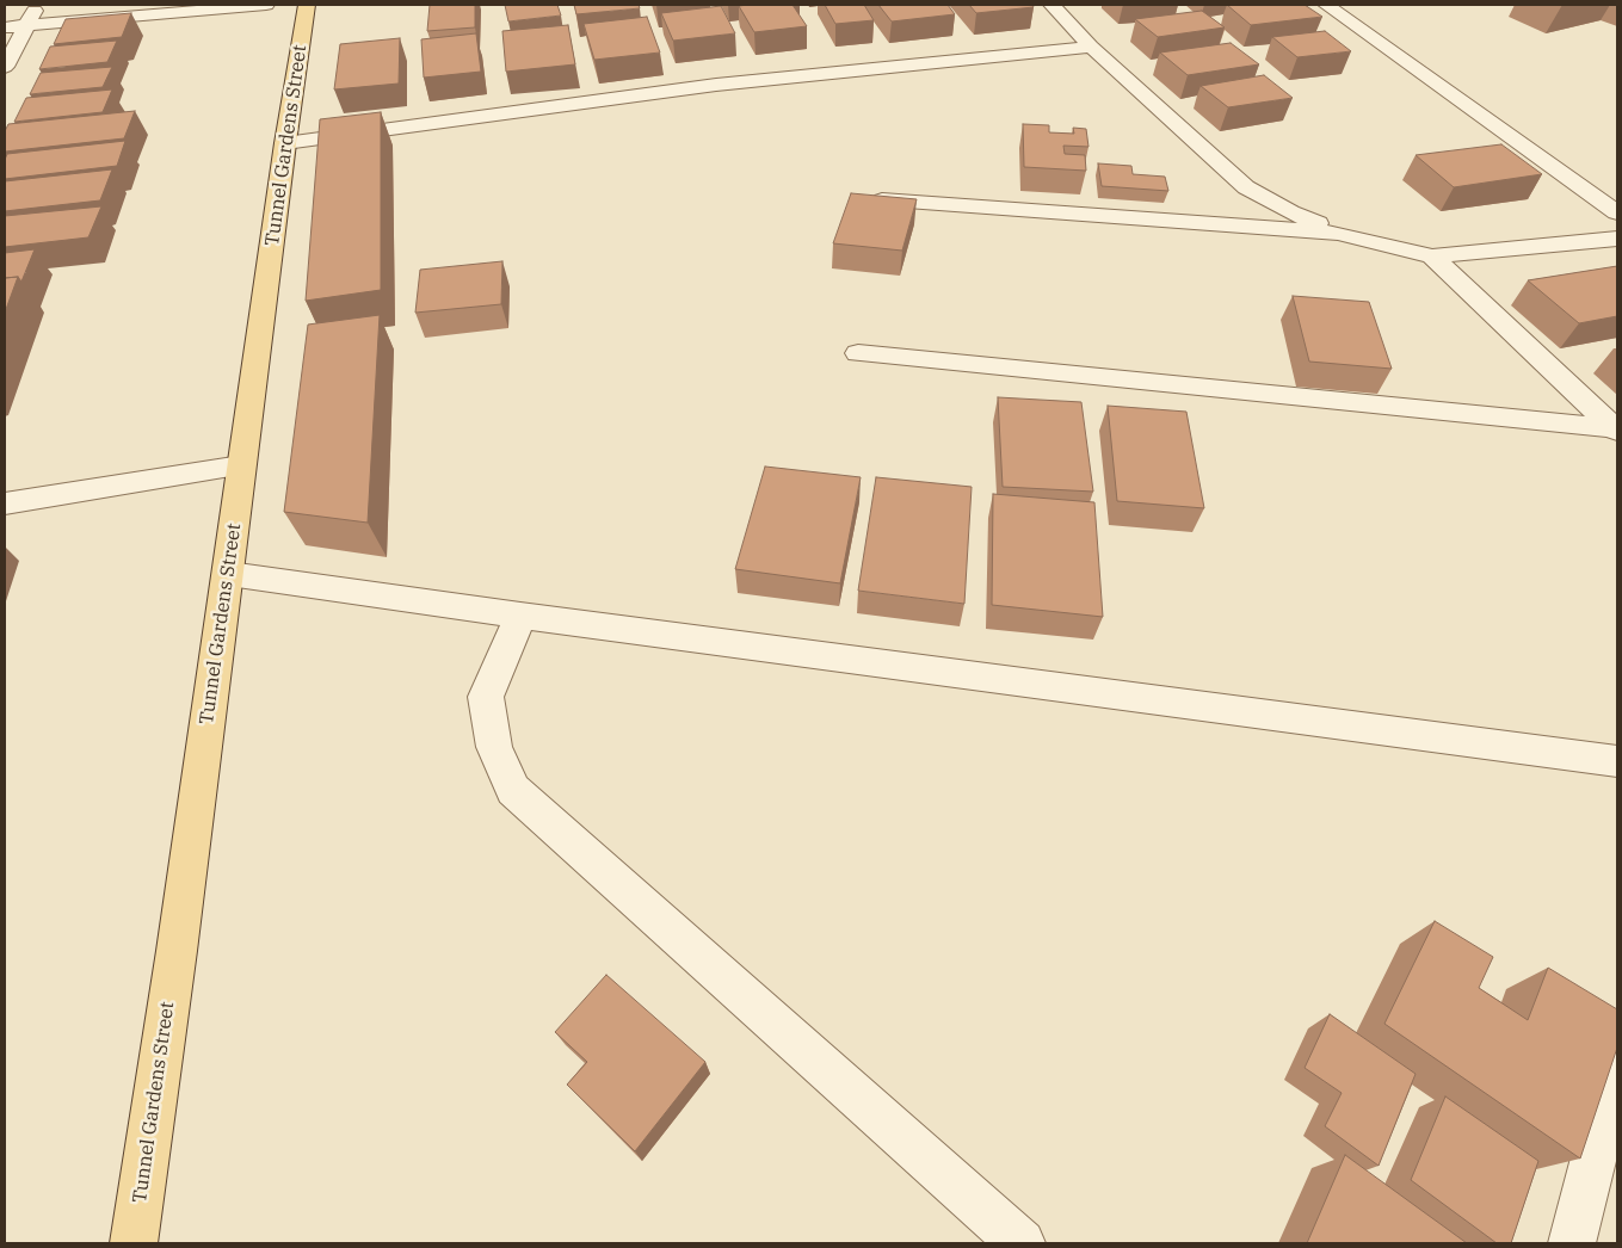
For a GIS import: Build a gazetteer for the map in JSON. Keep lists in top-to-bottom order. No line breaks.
{"streets":{"main road":["Tunnel Gardens Street"]}}
